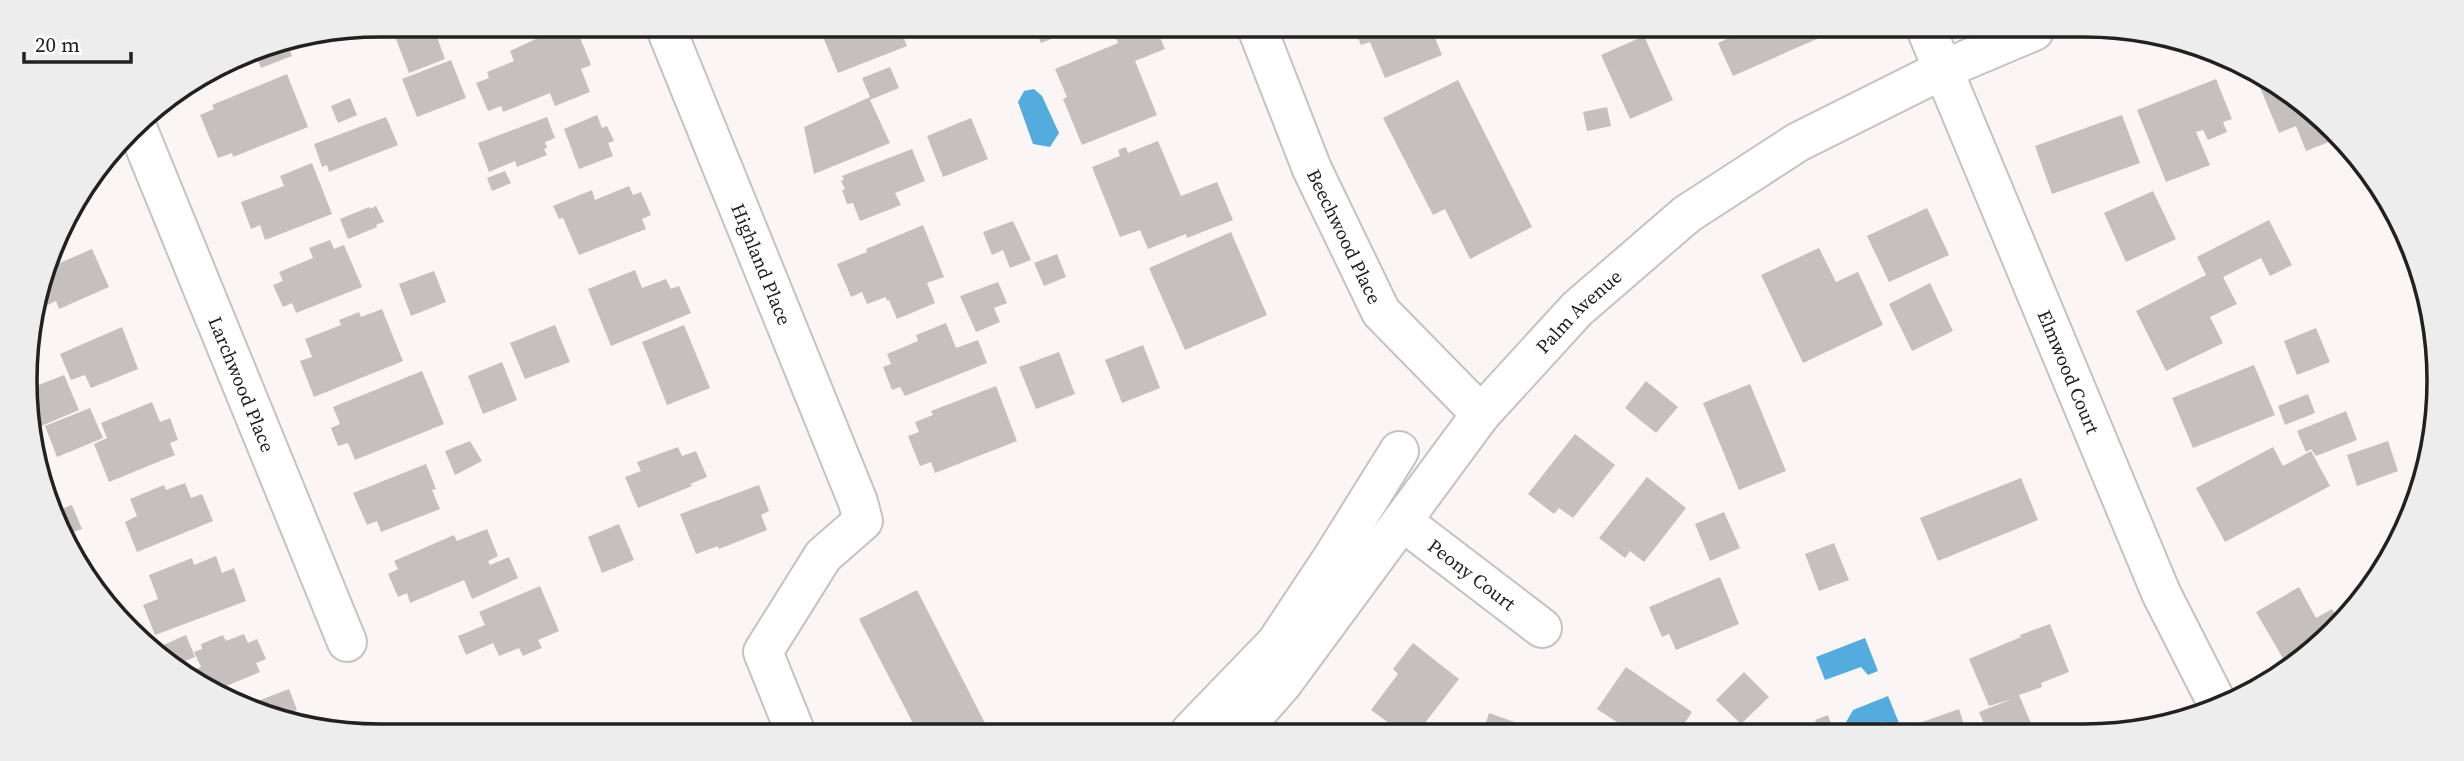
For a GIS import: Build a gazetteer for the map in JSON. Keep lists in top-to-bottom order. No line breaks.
{"streets":{"street":["Beechwood Place","Highland Place","Palm Avenue","Elmwood Court","Larchwood Place","Peony Court"]},"crossings":[["Beechwood Place","Palm Avenue"],["Palm Avenue","Elmwood Court"],["Palm Avenue","Peony Court"]],"scale_bar":"20 m"}
